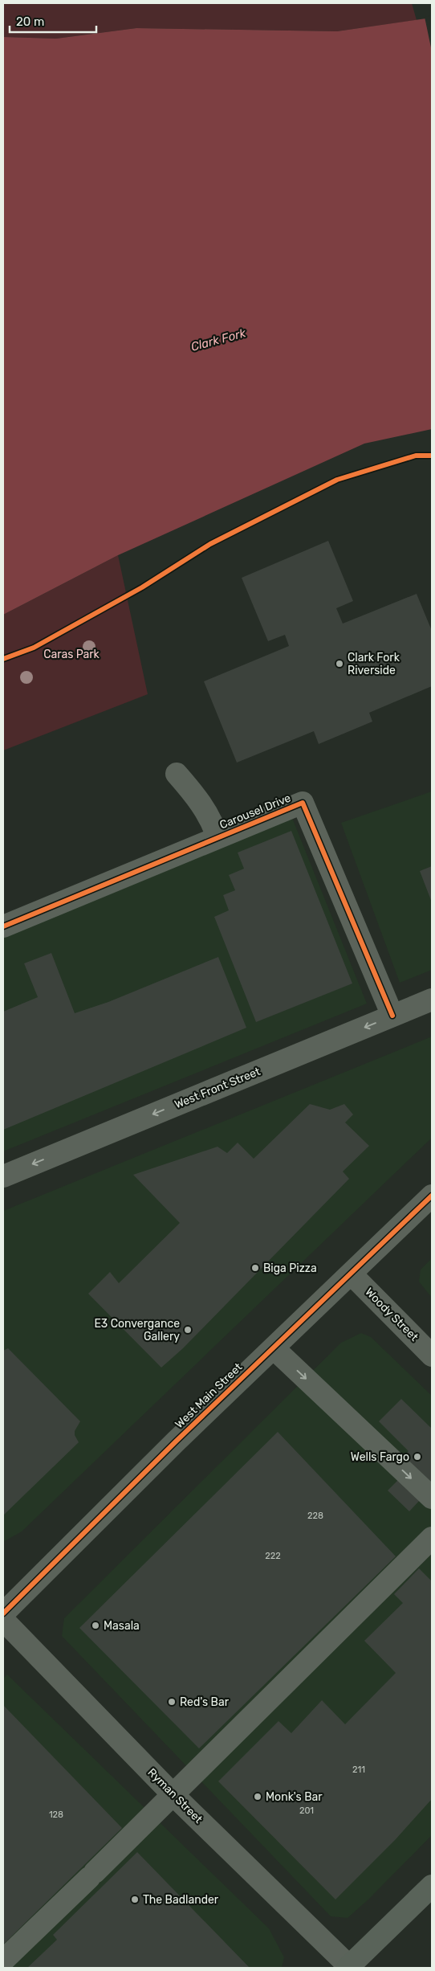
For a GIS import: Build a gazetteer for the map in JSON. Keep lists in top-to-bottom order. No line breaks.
{"streets":{"street":["Carousel Drive","West Front Street","Woody Street","West Main Street","Ryman Street"]},"crossings":[["Carousel Drive","West Front Street"],["Woody Street","West Main Street"]],"one_way":["West Front Street"],"water":["Clark Fork"],"parks":["Caras Park"],"places":["Clark Fork Riverside","Biga Pizza","E3 Convergance Gallery","Wells Fargo","Masala","Red's Bar","Monk's Bar","The Badlander"],"house_numbers":["228","222","211","201","128"],"scale_bar":"20 m"}
